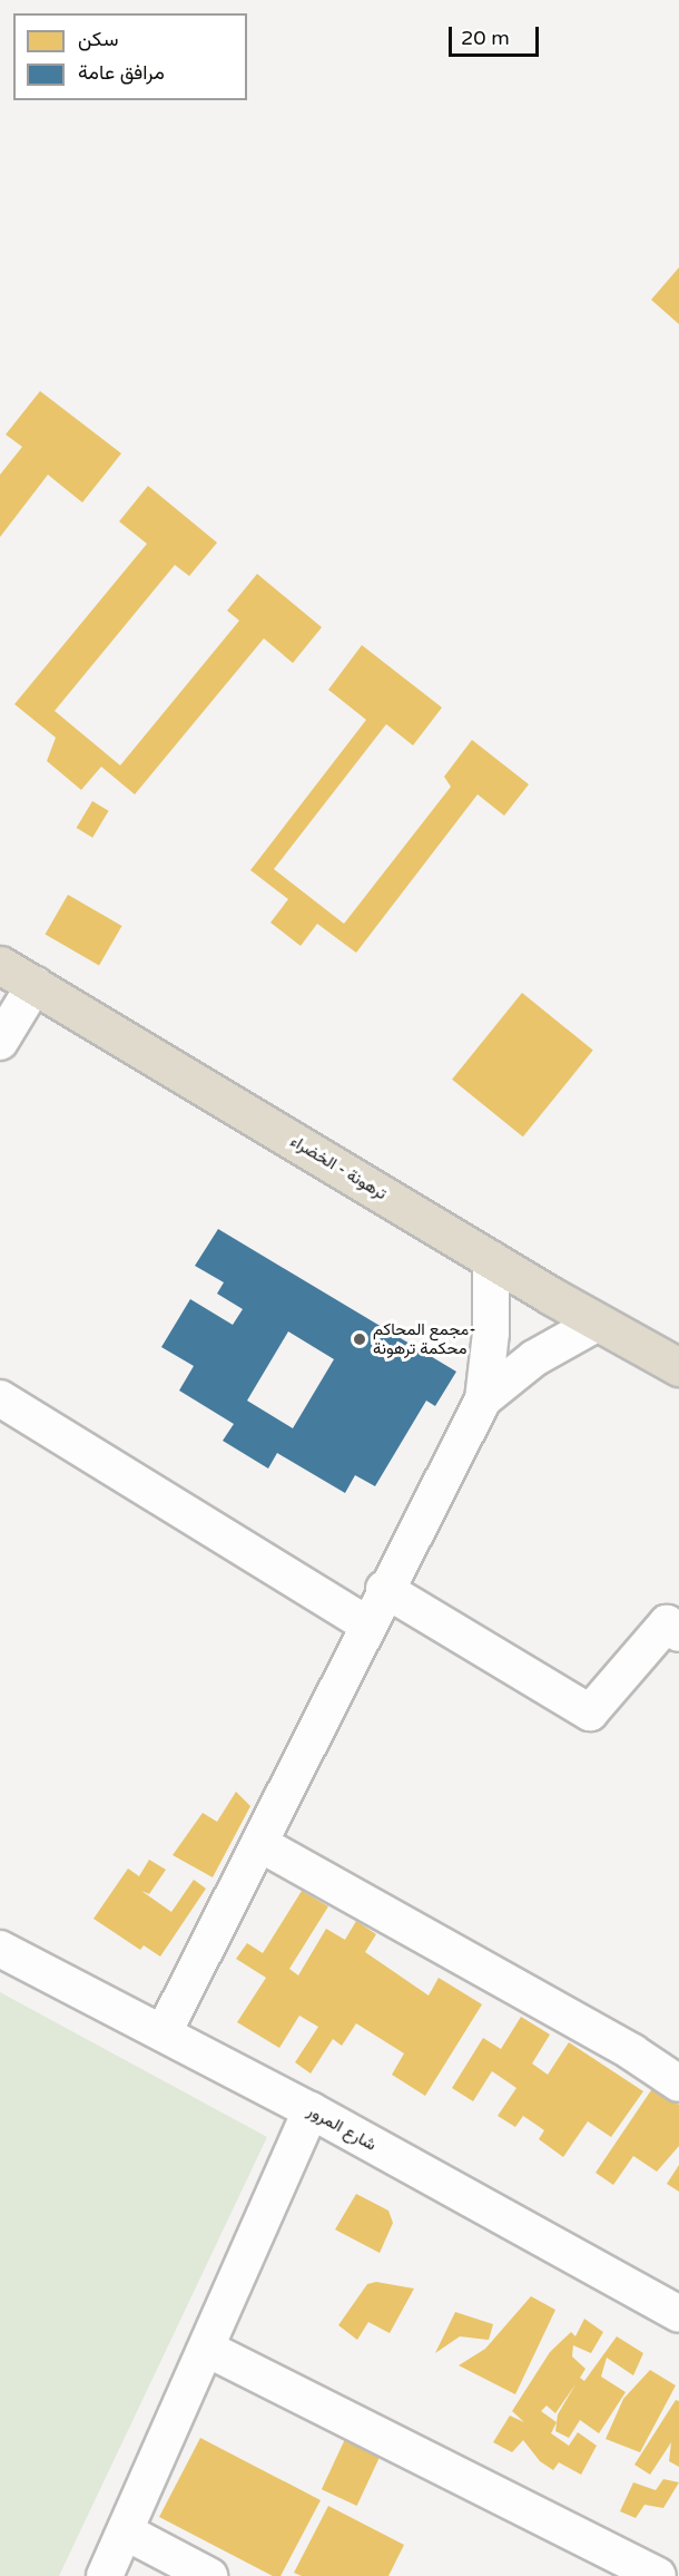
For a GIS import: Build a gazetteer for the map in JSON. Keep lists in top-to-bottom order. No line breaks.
{"streets":{"highway":["ترهونة - الخضراء"],"street":["شارع المرور"]},"places":["مجمع المحاكم- محكمة ترهونة"],"legend":["سكن","مرافق عامة"],"scale_bar":"20 m"}
